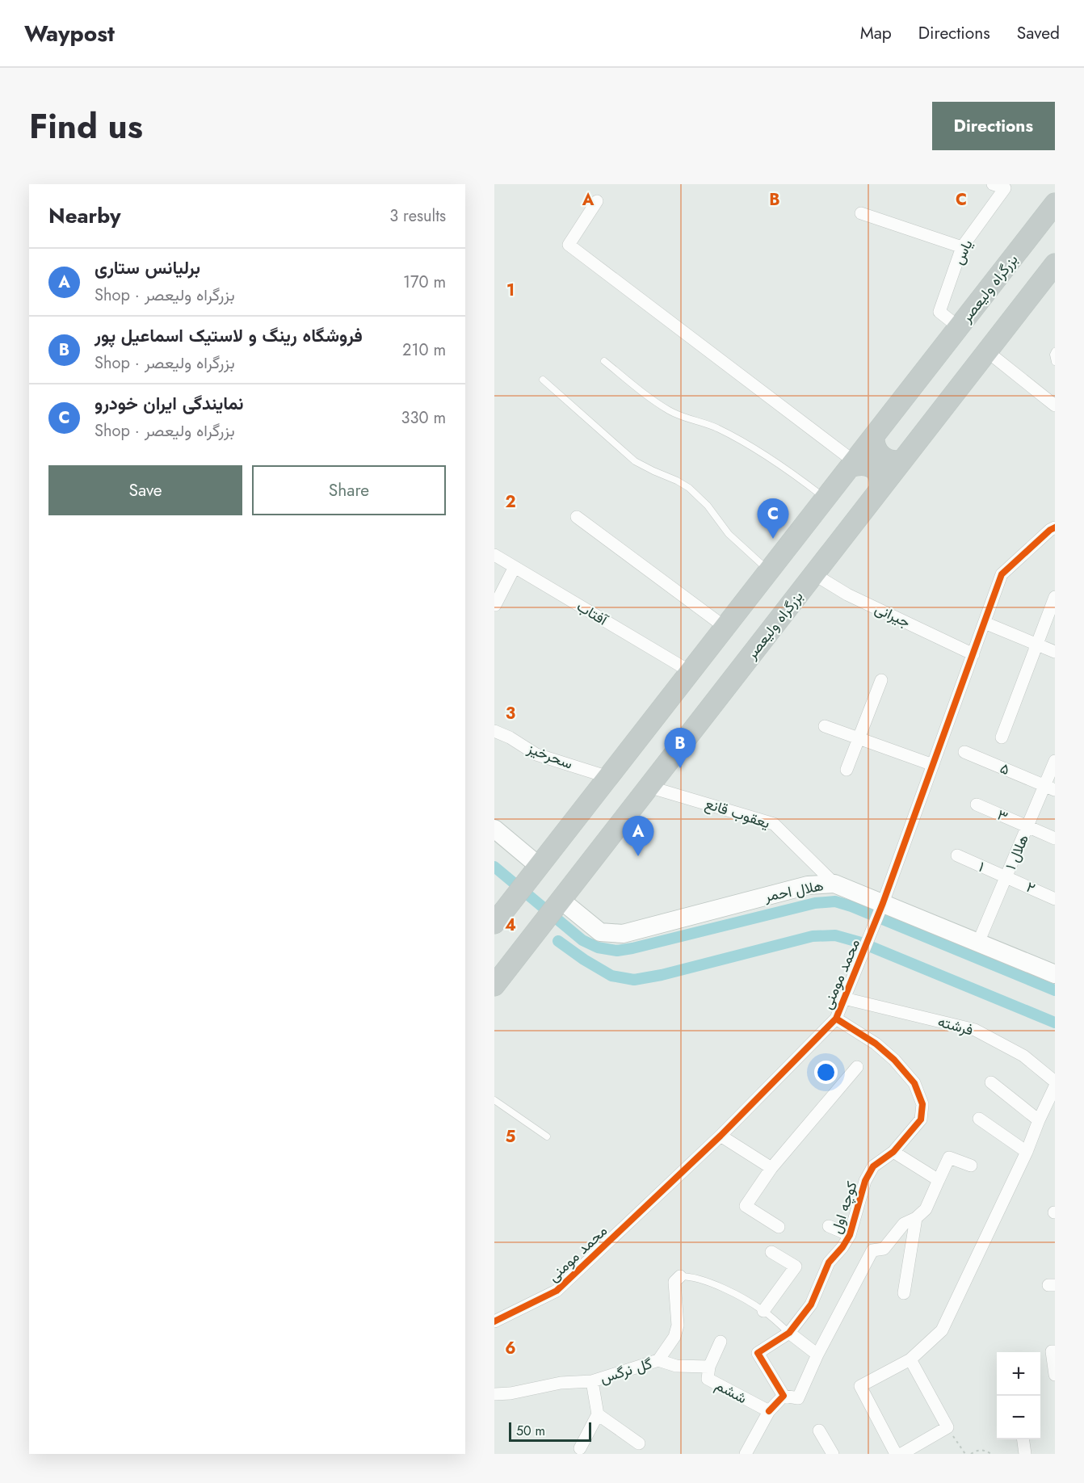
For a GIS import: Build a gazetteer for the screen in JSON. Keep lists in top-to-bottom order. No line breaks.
{"streets":{"highway":["بزرگراه ولیعصر"],"main road":["هلال احمر"],"street":["یاس","آفتاب","جیرانی","سحرخیز","۵","یعقوب قانع","۳","هلال ۱","۱","۲","محمد مومنی","فرشته","کوچه اول","گل نرگس","ششم"]},"crossings":[["یاس","بزرگراه ولیعصر"],["بزرگراه ولیعصر","آفتاب"],["بزرگراه ولیعصر","جیرانی"],["بزرگراه ولیعصر","سحرخیز"],["بزرگراه ولیعصر","یعقوب قانع"],["بزرگراه ولیعصر","هلال احمر"],["جیرانی","محمد مومنی"],["۵","هلال ۱"],["یعقوب قانع","هلال احمر"],["۳","هلال ۱"],["هلال ۱","۱"],["هلال ۱","۲"],["هلال ۱","هلال احمر"],["۱","۲"],["هلال احمر","محمد مومنی"],["محمد مومنی","فرشته"],["محمد مومنی","کوچه اول"],["کوچه اول","گل نرگس"],["گل نرگس","ششم"]],"scale_bar":"50 m","page":{"header":"Waypost","nav":["Map","Directions","Saved"],"title":"Find us","buttons":["Directions",["Save","Share"]],"heading":["Nearby","3 results"],"list":[{"mark":"A","name":"برلیانس ستاری","note":"Shop · بزرگراه ولیعصر","value":"170 m"},{"mark":"B","name":"فروشگاه رینگ و لاستیک اسماعیل پور","note":"Shop · بزرگراه ولیعصر","value":"210 m"},{"mark":"C","name":"نمایندگی ایران خودرو","note":"Shop · بزرگراه ولیعصر","value":"330 m"}],"pins":["C","B","A"],"map_buttons":["+","−"],"scale":"50 m"},"grid":{"columns":["A","B","C"],"rows":["1","2","3","4","5","6"]}}
